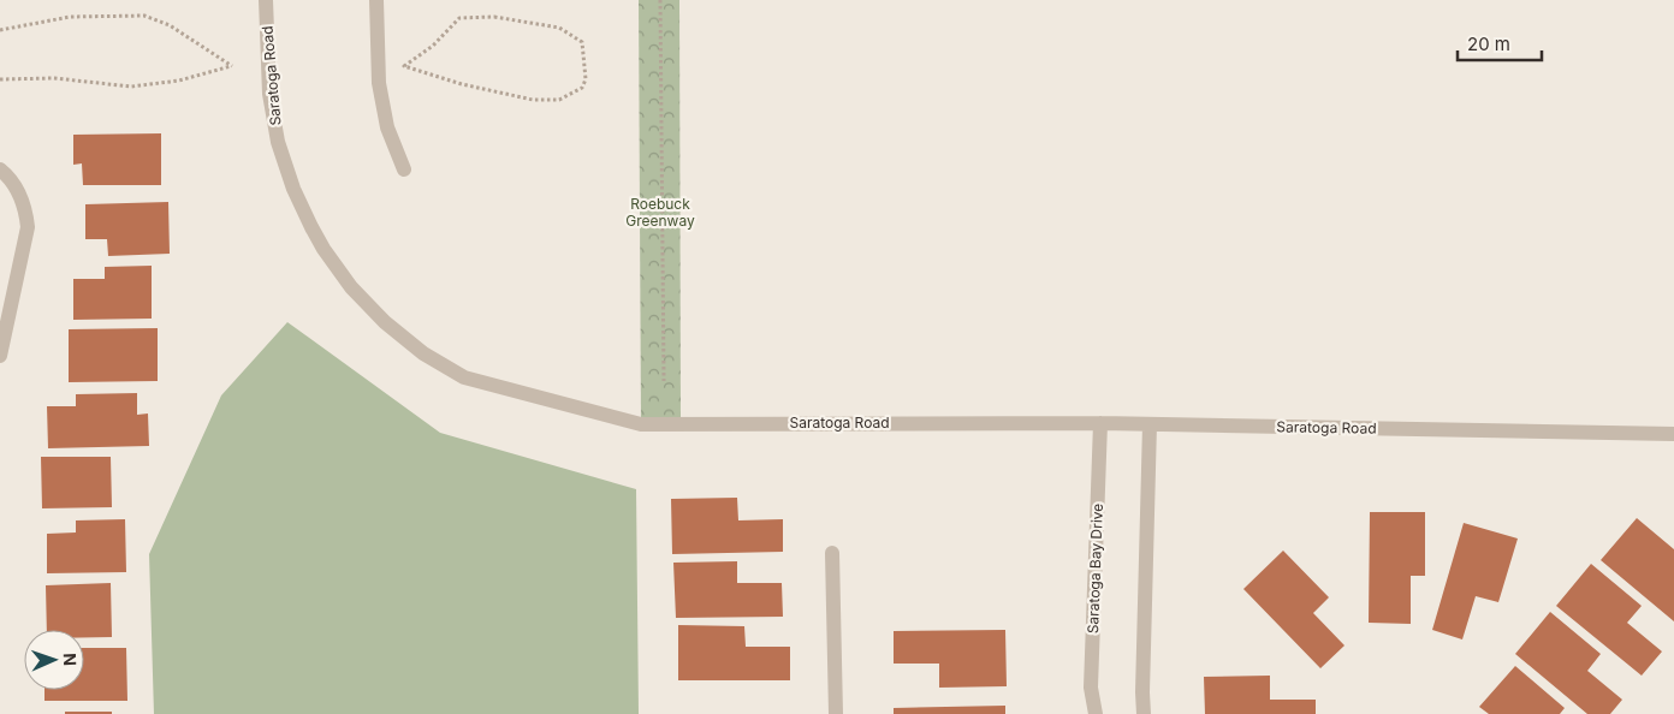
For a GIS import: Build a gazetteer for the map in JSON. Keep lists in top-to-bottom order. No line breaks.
{"streets":{"street":["Saratoga Road","Saratoga Bay Drive"]},"crossings":[["Saratoga Road","Saratoga Bay Drive"]],"parks":["Roebuck Greenway"],"scale_bar":"20 m","north":"right"}
